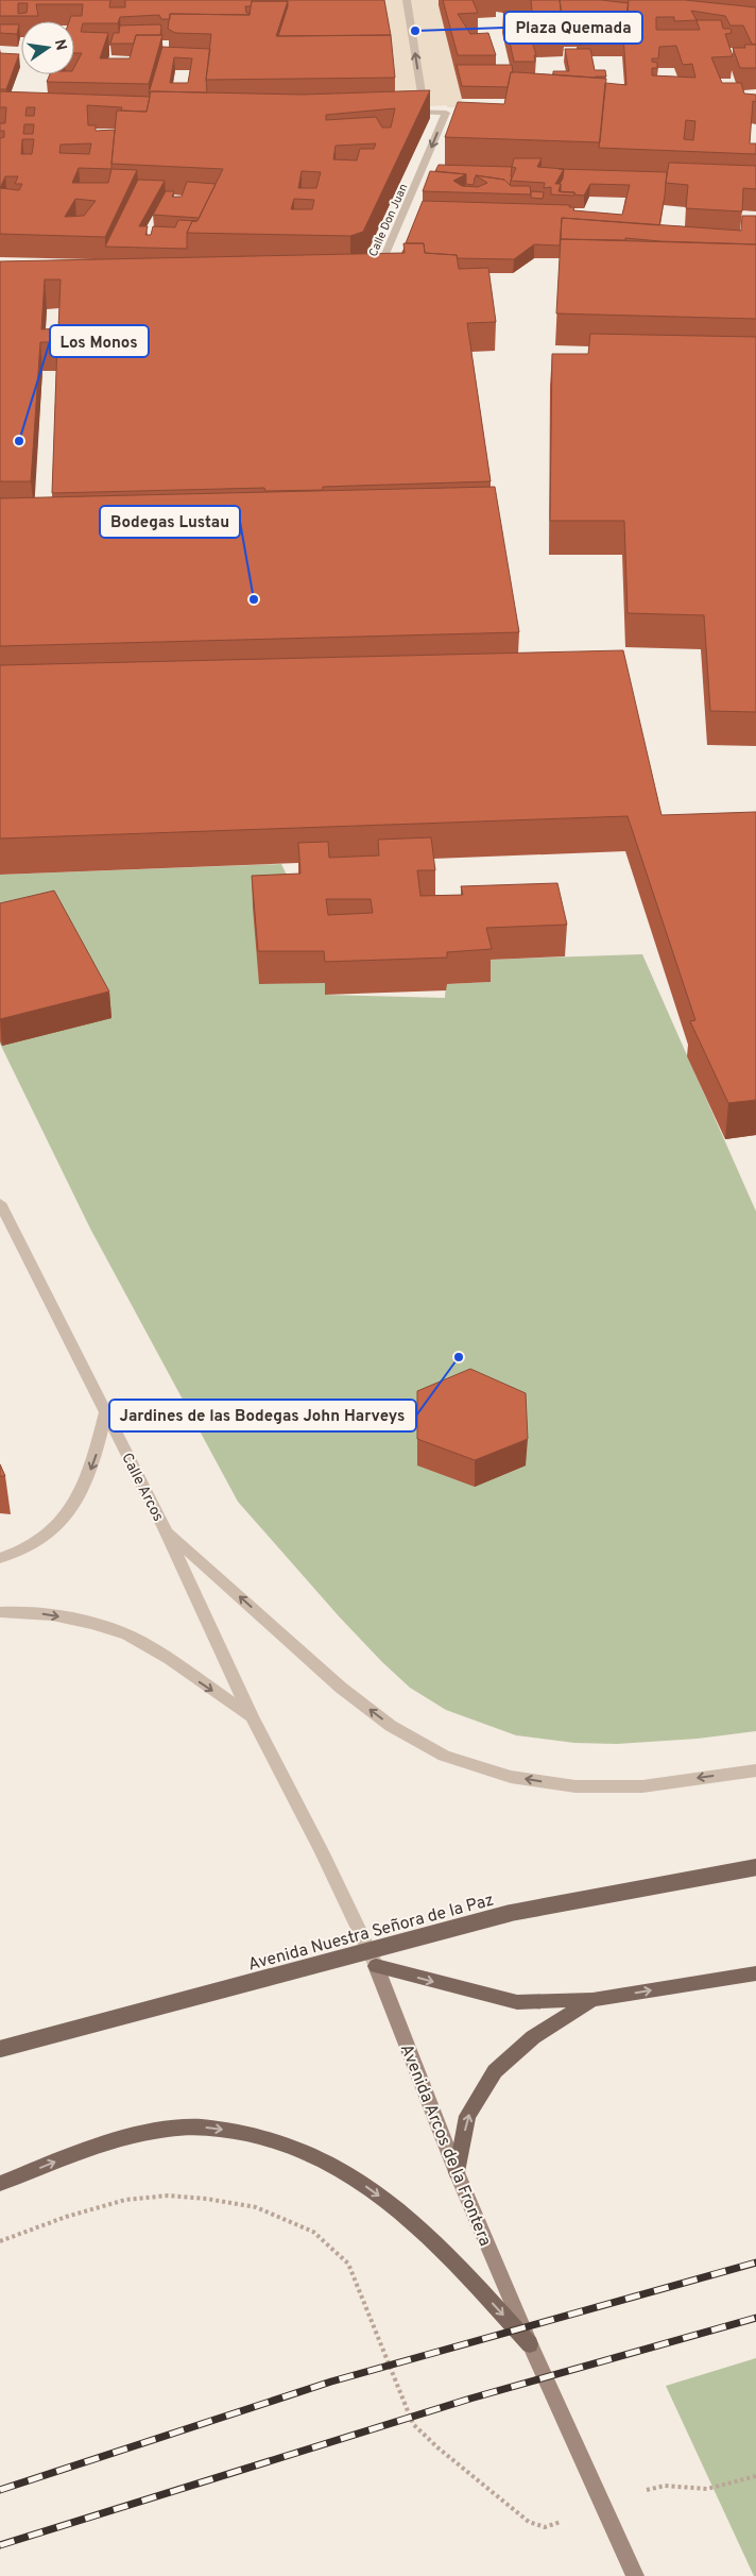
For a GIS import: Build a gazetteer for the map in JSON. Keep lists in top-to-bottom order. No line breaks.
{"streets":{"main road":["Avenida Nuestra Señora de la Paz","Avenida Arcos de la Frontera"],"street":["Calle Don Juan","Calle Arcos"]},"crossings":[["Calle Arcos","Avenida Arcos de la Frontera"]],"places":["Plaza Quemada","Los Monos","Bodegas Lustau","Jardines de las Bodegas John Harveys"],"north":"right"}
